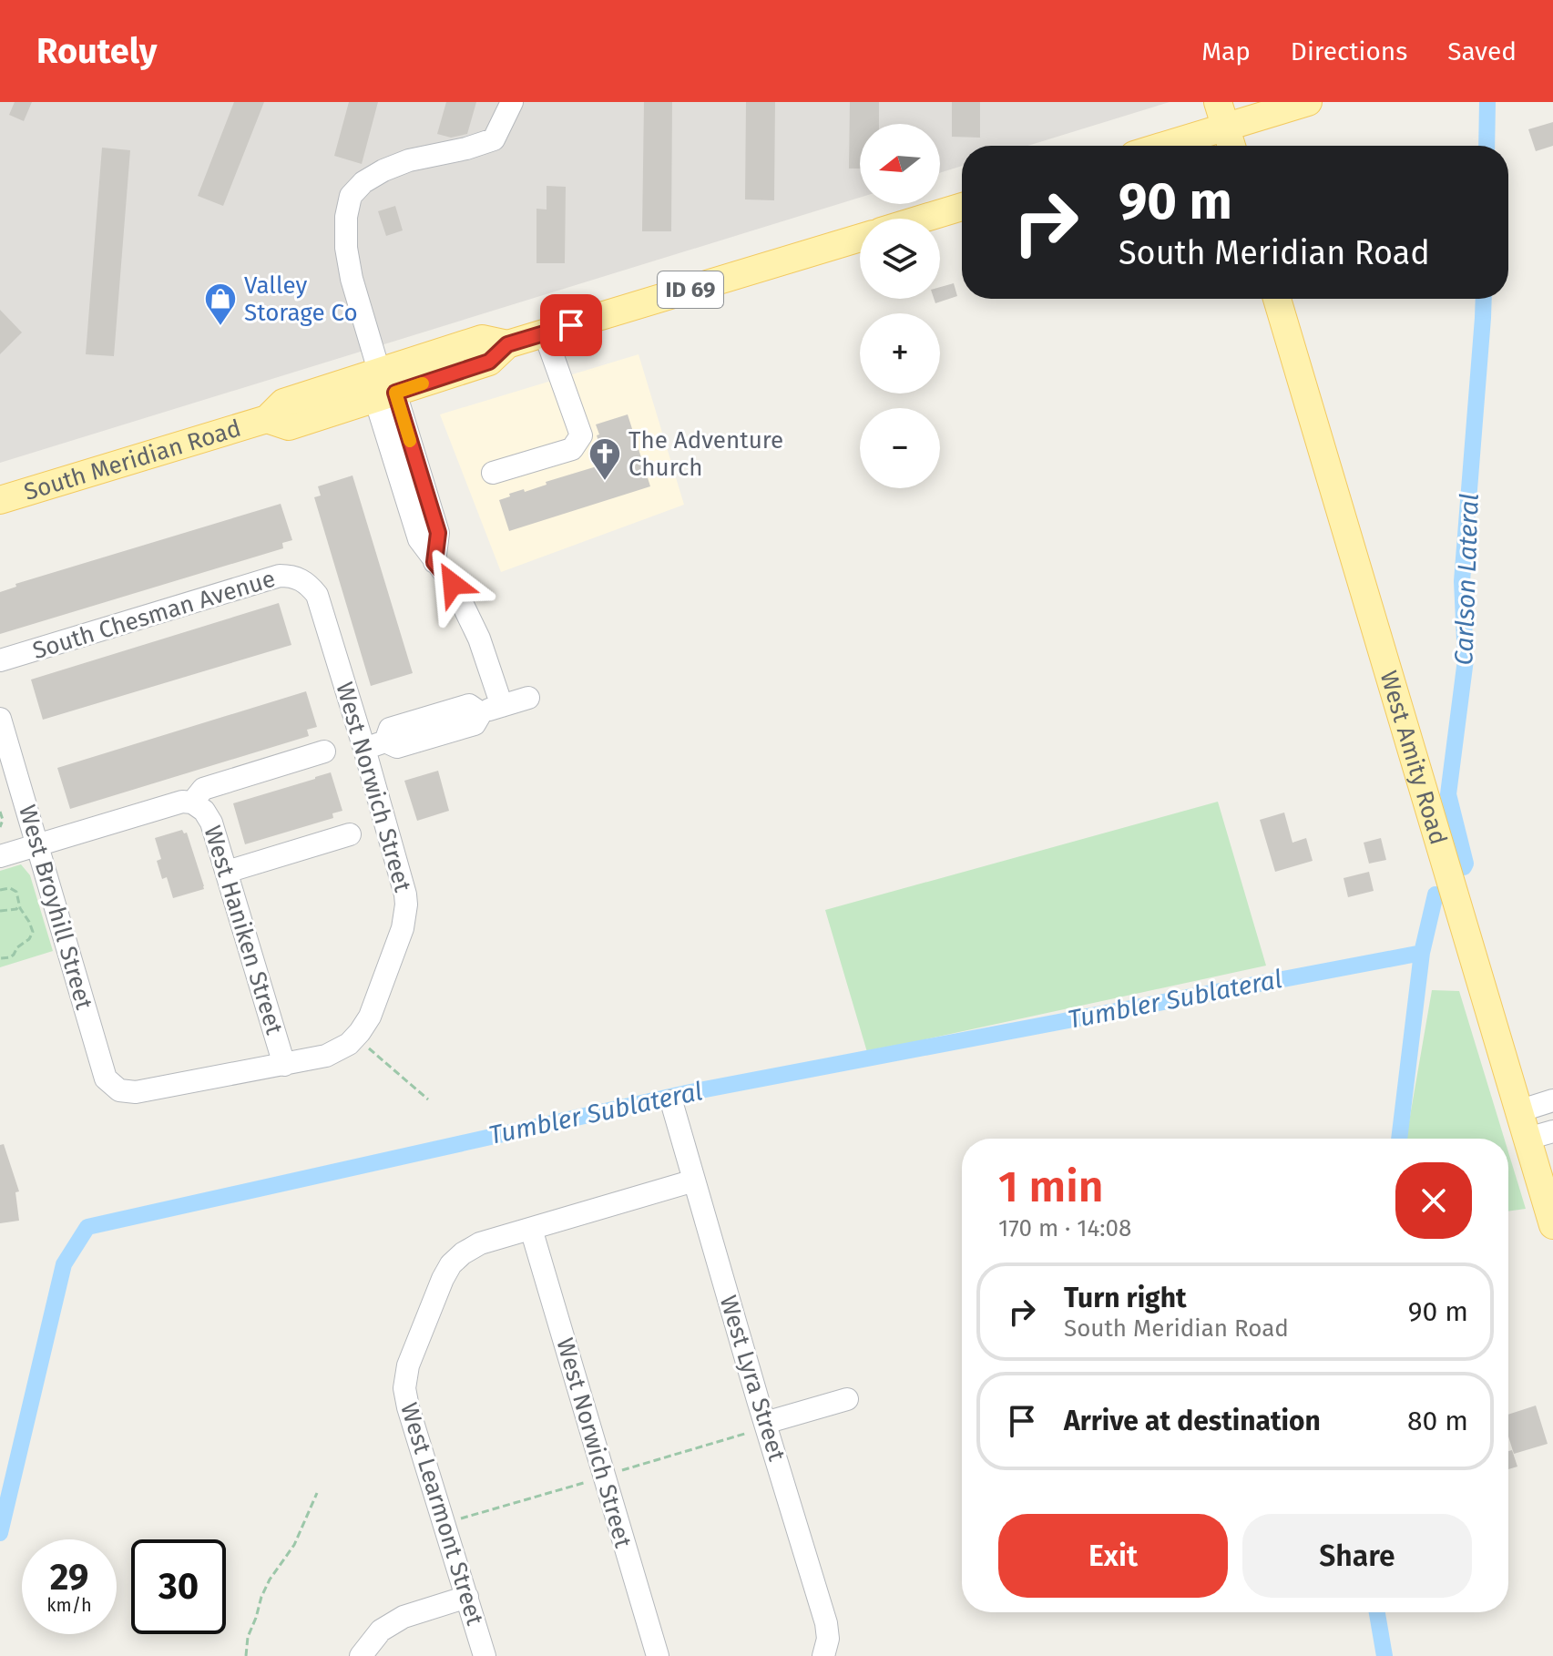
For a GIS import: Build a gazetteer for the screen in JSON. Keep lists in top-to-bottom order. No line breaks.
{"streets":{"main road":["ID 69","South Meridian Road","West Amity Road"],"street":["South Chesman Avenue","West Norwich Street","West Broyhill Street","West Haniken Street","West Lyra Street","West Learmont Street"]},"crossings":[["South Chesman Avenue","West Norwich Street"],["West Norwich Street","West Learmont Street"],["West Broyhill Street","West Haniken Street"]],"water":["Carlson Lateral","Tumbler Sublateral"],"places":{"shop":["Valley Storage Co"],"church":["The Adventure Church"]},"north":"left","page":{"header":"Routely","nav":["Map","Directions","Saved"],"map_buttons":["+","−"],"turn":["90 m","South Meridian Road"],"heading":["1 min","170 m · 14:08"],"list":[{"name":"Turn right","note":"South Meridian Road","value":"90 m"},{"name":"Arrive at destination","value":"80 m"}],"buttons":["Exit","Share"],"speed":"29 km/h","limit":"30"}}
